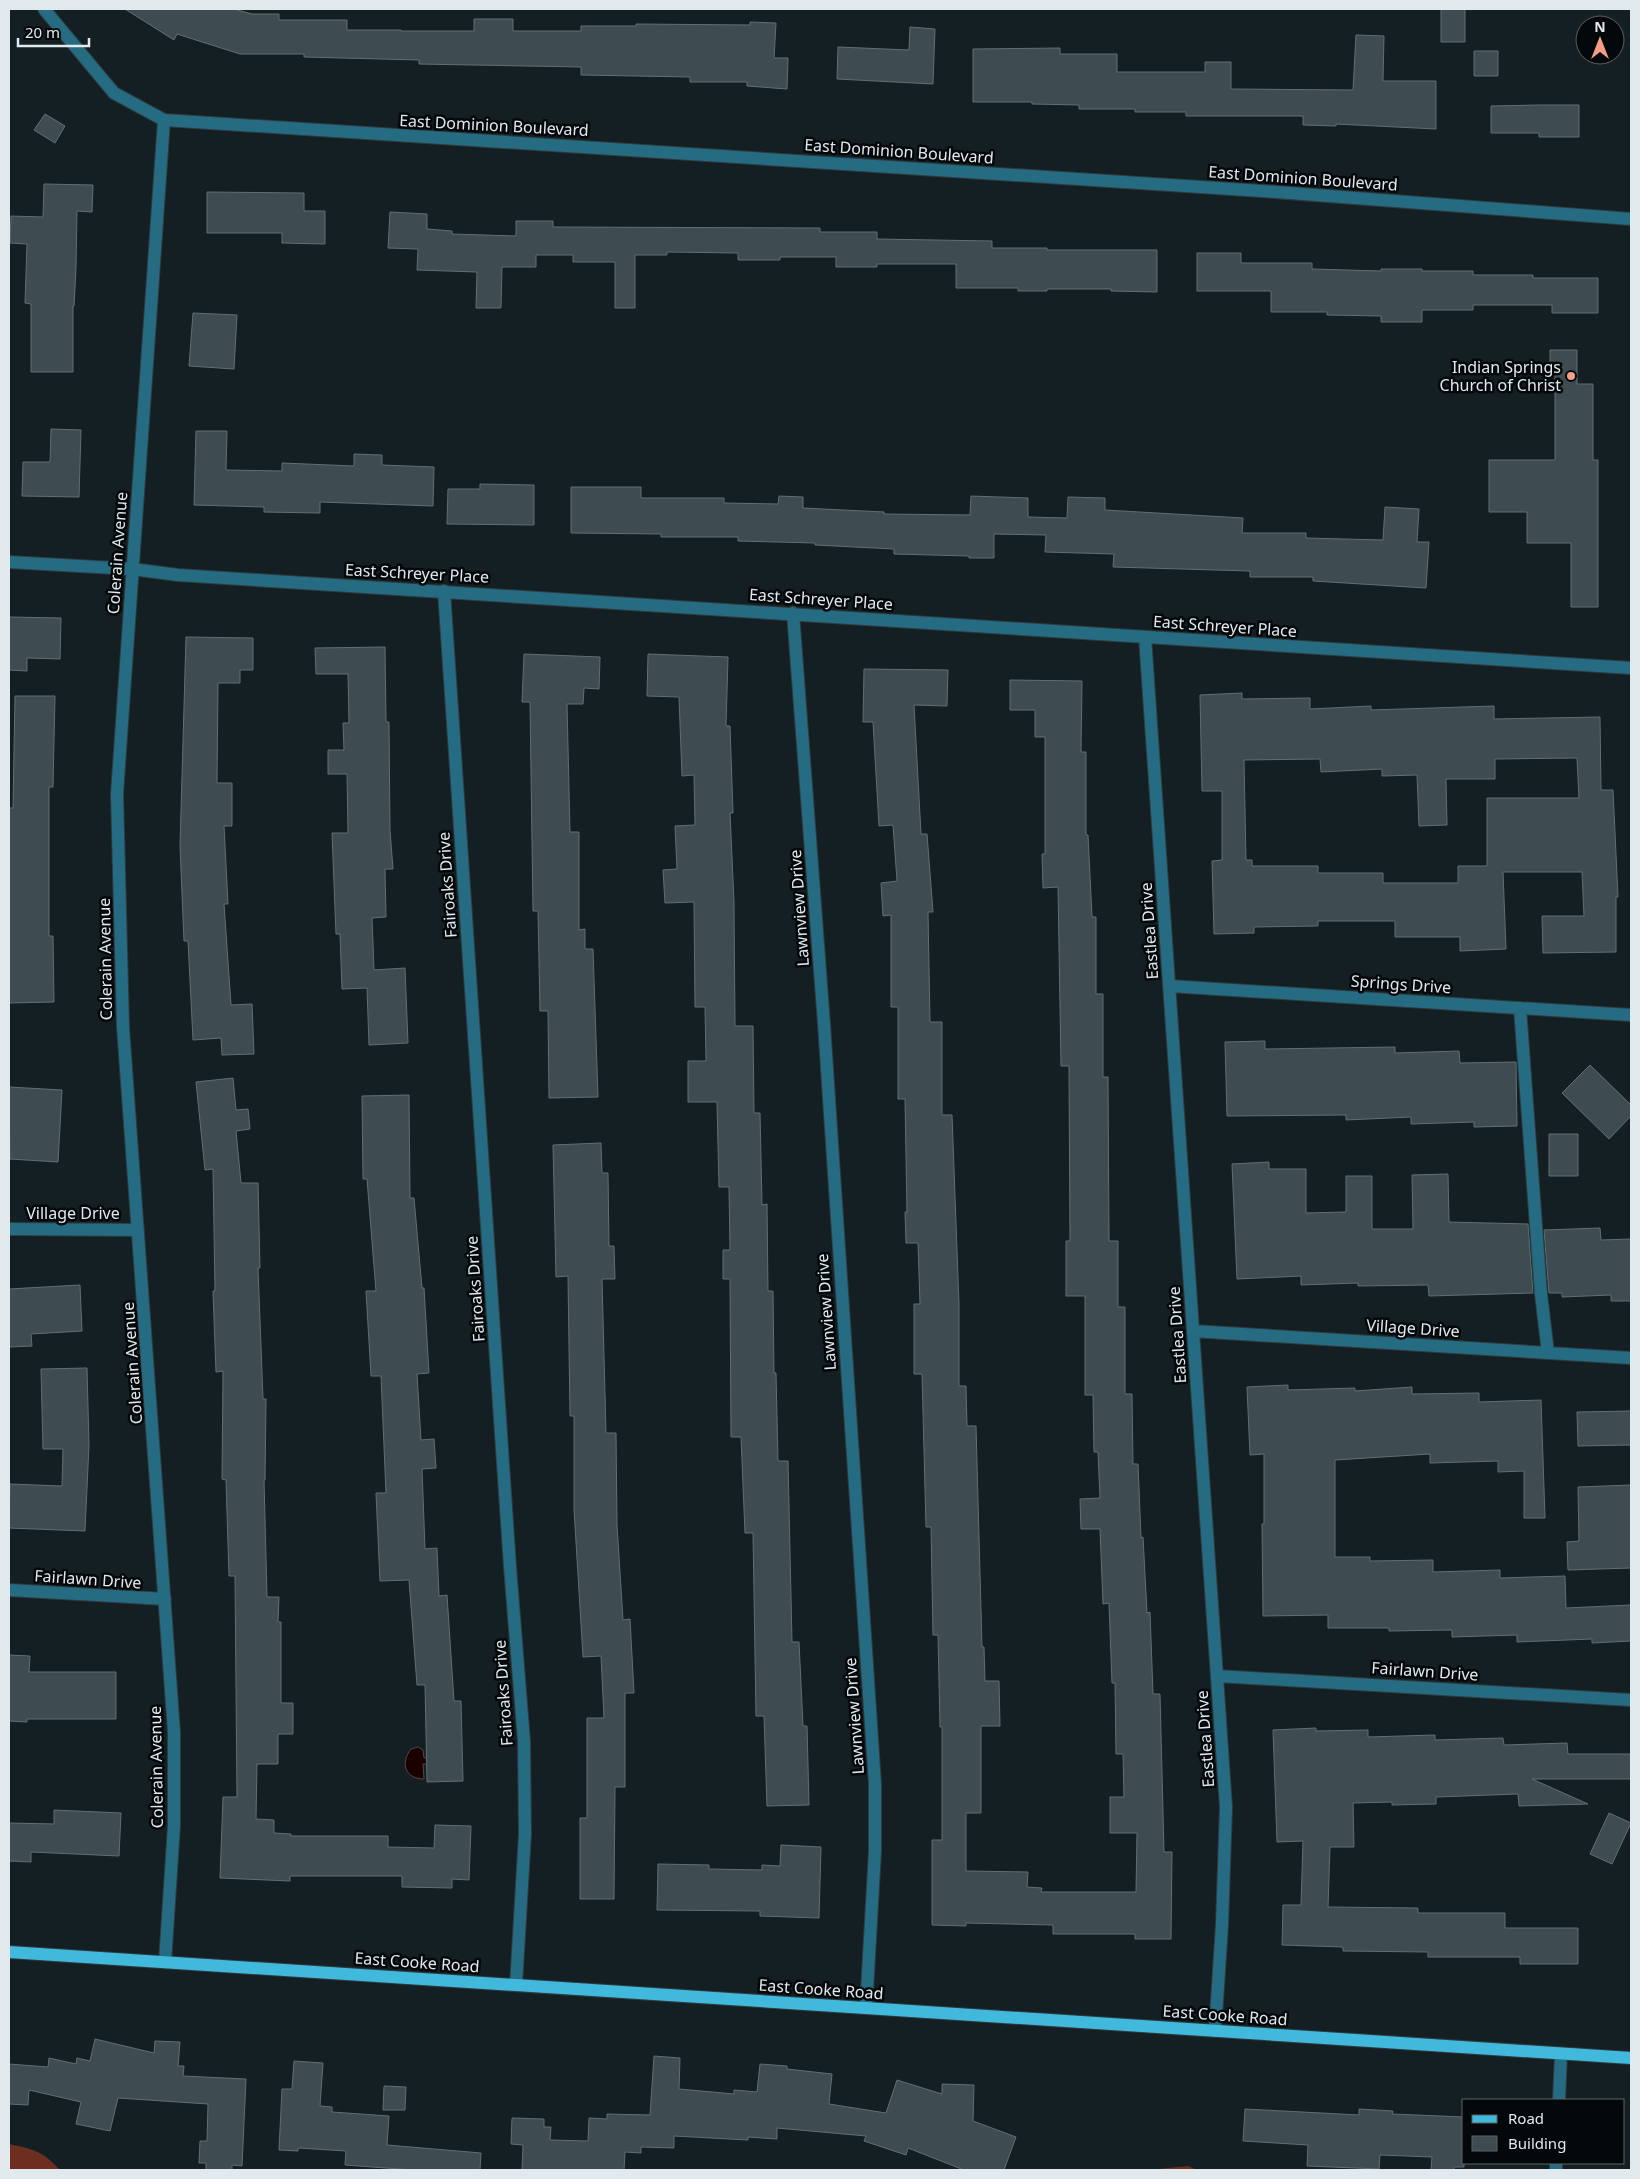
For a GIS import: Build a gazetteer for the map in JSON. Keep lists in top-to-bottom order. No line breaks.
{"streets":{"main road":["East Cooke Road"],"street":["East Dominion Boulevard","Colerain Avenue","East Schreyer Place","Fairoaks Drive","Lawnview Drive","Eastlea Drive","Springs Drive","Village Drive","Fairlawn Drive"]},"crossings":[["East Dominion Boulevard","Colerain Avenue"],["Colerain Avenue","East Schreyer Place"],["Colerain Avenue","Village Drive"],["Colerain Avenue","Fairlawn Drive"],["Colerain Avenue","East Cooke Road"],["East Schreyer Place","Fairoaks Drive"],["East Schreyer Place","Lawnview Drive"],["East Schreyer Place","Eastlea Drive"],["Fairoaks Drive","East Cooke Road"],["Lawnview Drive","East Cooke Road"],["Eastlea Drive","Springs Drive"],["Eastlea Drive","Village Drive"],["Eastlea Drive","Fairlawn Drive"],["Eastlea Drive","East Cooke Road"]],"places":["Indian Springs Church of Christ"],"legend":["Road","Building"],"scale_bar":"20 m","north":"top"}
